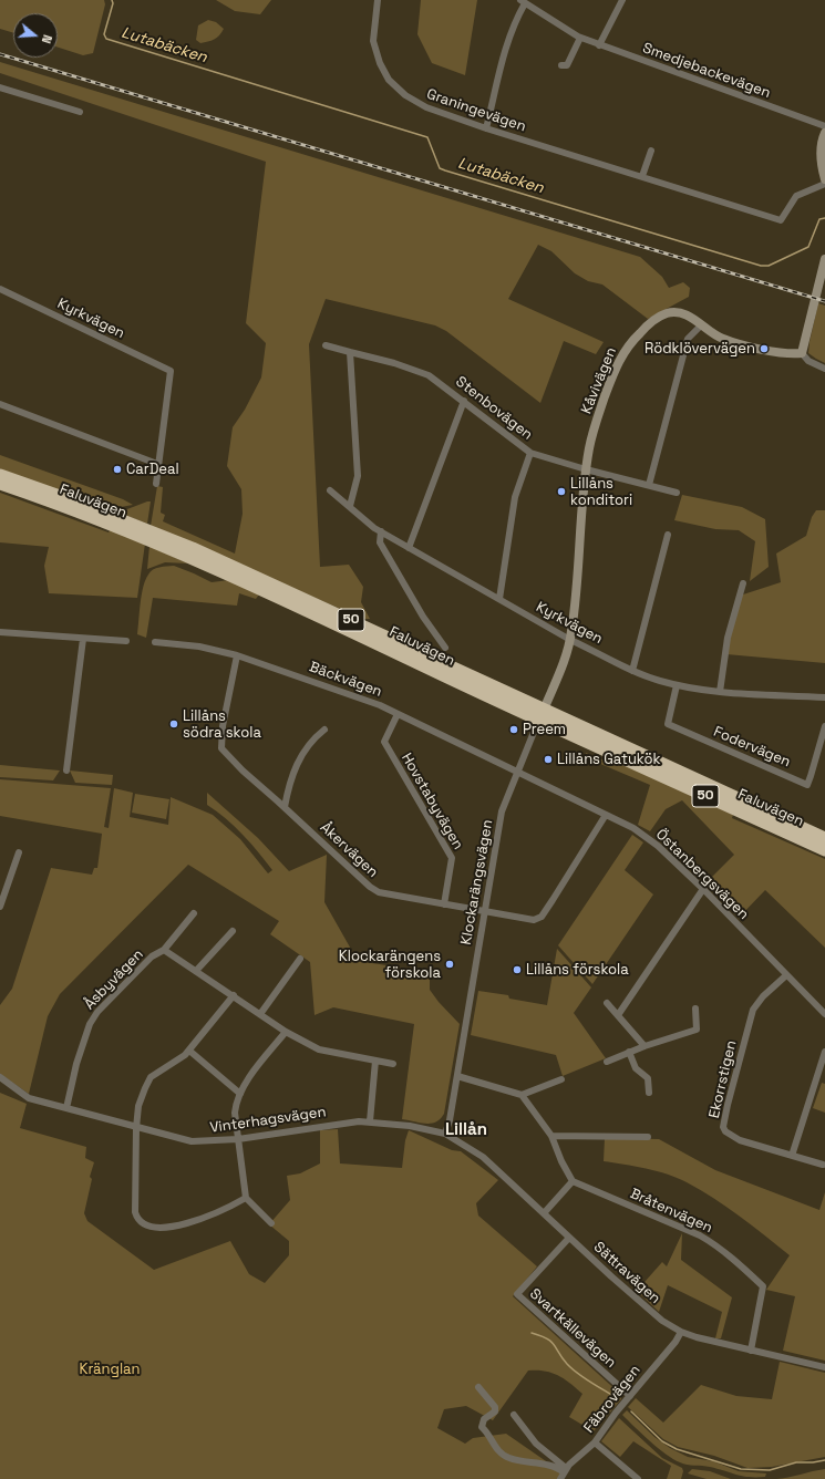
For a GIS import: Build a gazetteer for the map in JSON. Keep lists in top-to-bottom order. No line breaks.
{"streets":{"highway":["Faluvägen","50"],"street":["Smedjebackevägen","Graningevägen","Kyrkvägen","Kåvivägen","Stenbovägen","Bäckvägen","Fodervägen","Hovstabyvägen","Åkervägen","Östanbergsvägen","Klockarängsvägen","Åsbyvägen","Ekorrstigen","Vinterhagsvägen","Bråtenvägen","Sättravägen","Svartkällevägen","Fäbrovägen"]},"crossings":[["Kyrkvägen","Kåvivägen"],["Kyrkvägen","Fodervägen"],["Kåvivägen","Stenbovägen"],["Kåvivägen","Faluvägen"],["Kåvivägen","Klockarängsvägen"],["Faluvägen","Klockarängsvägen"],["Bäckvägen","Hovstabyvägen"],["Bäckvägen","Åkervägen"],["Bäckvägen","Östanbergsvägen"],["Bäckvägen","Klockarängsvägen"],["Hovstabyvägen","Åkervägen"],["Åkervägen","Östanbergsvägen"],["Åkervägen","Klockarängsvägen"],["Östanbergsvägen","Klockarängsvägen"],["Östanbergsvägen","Ekorrstigen"],["Klockarängsvägen","Vinterhagsvägen"],["Klockarängsvägen","Sättravägen"],["Åsbyvägen","Vinterhagsvägen"],["Vinterhagsvägen","Sättravägen"],["Bråtenvägen","Sättravägen"],["Sättravägen","Svartkällevägen"],["Sättravägen","Fäbrovägen"],["Svartkällevägen","Fäbrovägen"]],"districts":["Lillån"],"water":["Lutabäcken"],"parks":["Kränglan"],"places":["Rödklövervägen","CarDeal","Lillåns konditori","Lillåns södra skola","Preem","Lillåns Gatukök","Klockarängens förskola","Lillåns förskola"],"north":"right"}
